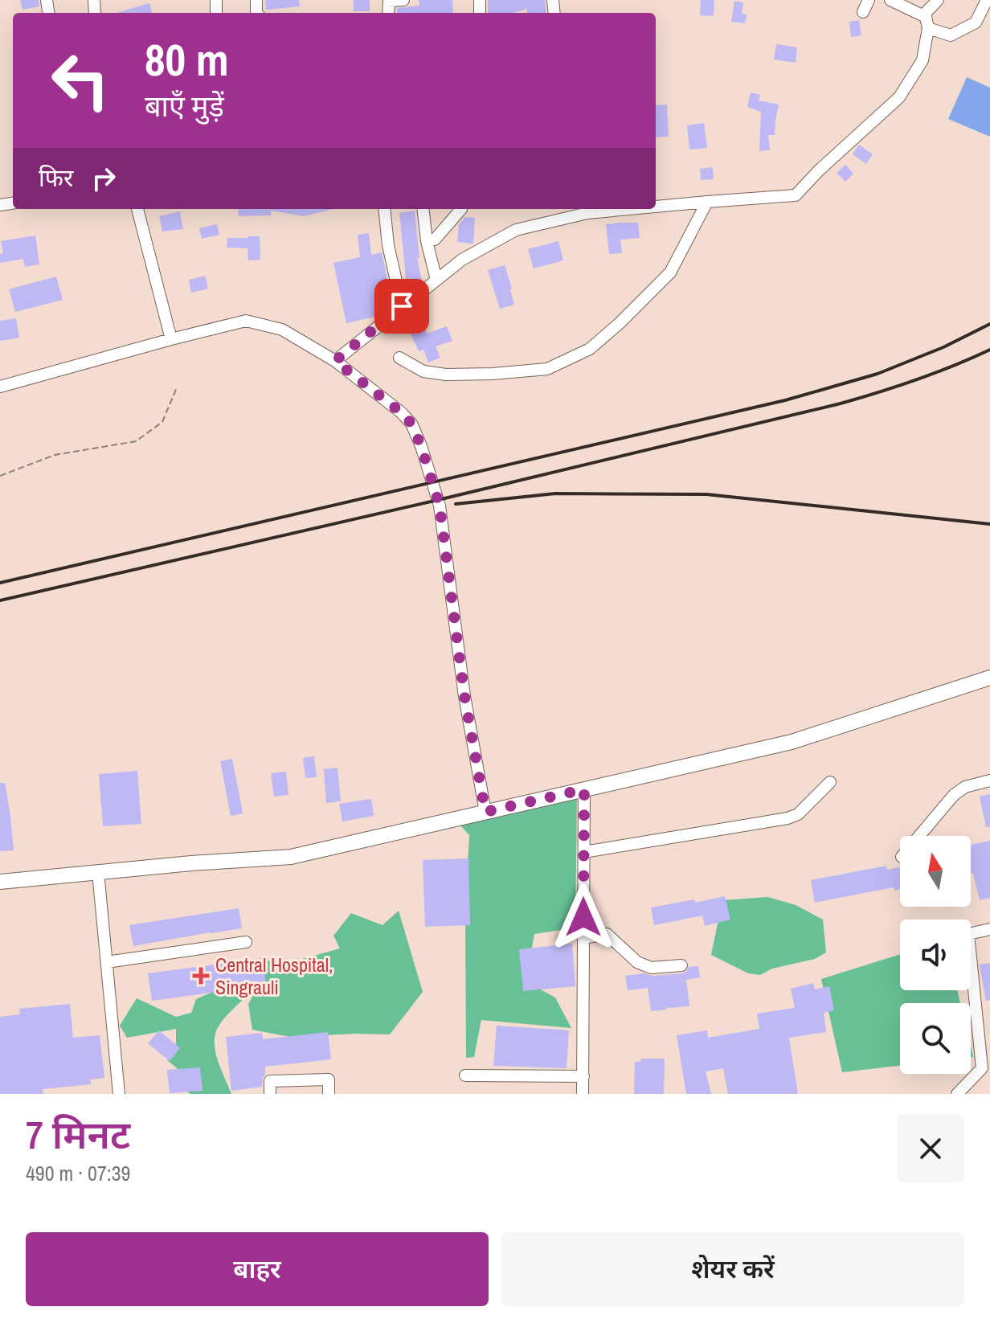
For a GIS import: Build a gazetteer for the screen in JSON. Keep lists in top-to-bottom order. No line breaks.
{"places":{"health":["Central Hospital, Singrauli"]},"north":"top","page":{"turn":["80 m","बाएँ मुड़ें"],"then":"फिर","heading":["7 मिनट","490 m · 07:39"],"buttons":["बाहर","शेयर करें"]}}
